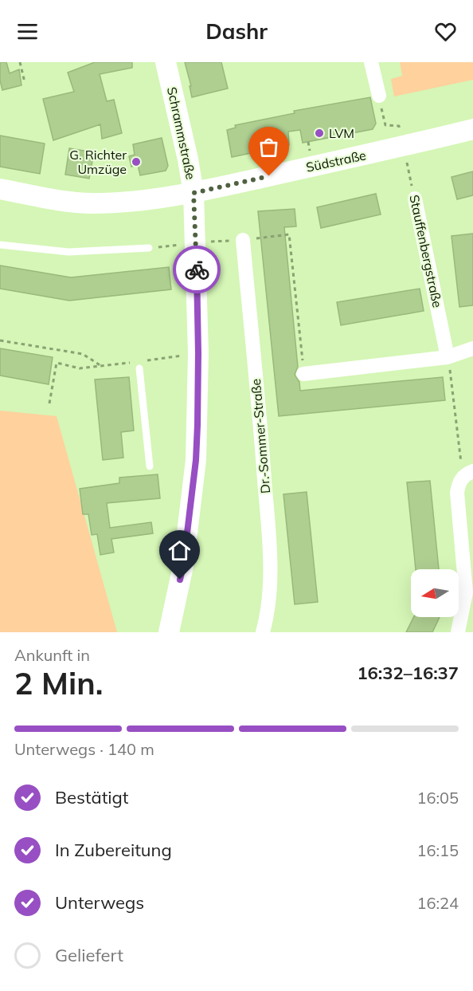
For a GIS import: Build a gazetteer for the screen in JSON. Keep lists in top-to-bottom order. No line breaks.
{"streets":{"main road":["Schrammstraße","Südstraße"],"street":["Stauffenbergstraße","Dr.-Sommer-Straße"]},"crossings":[["Schrammstraße","Südstraße"],["Südstraße","Stauffenbergstraße"]],"places":["LVM","G. Richter Umzüge"],"north":"left","page":{"header":"Dashr","heading":["2 Min.","Ankunft in","16:32–16:37"],"bar":"Unterwegs · 140 m","list":[["Bestätigt","16:05"],["In Zubereitung","16:15"],["Unterwegs","16:24"],"Geliefert"]}}
